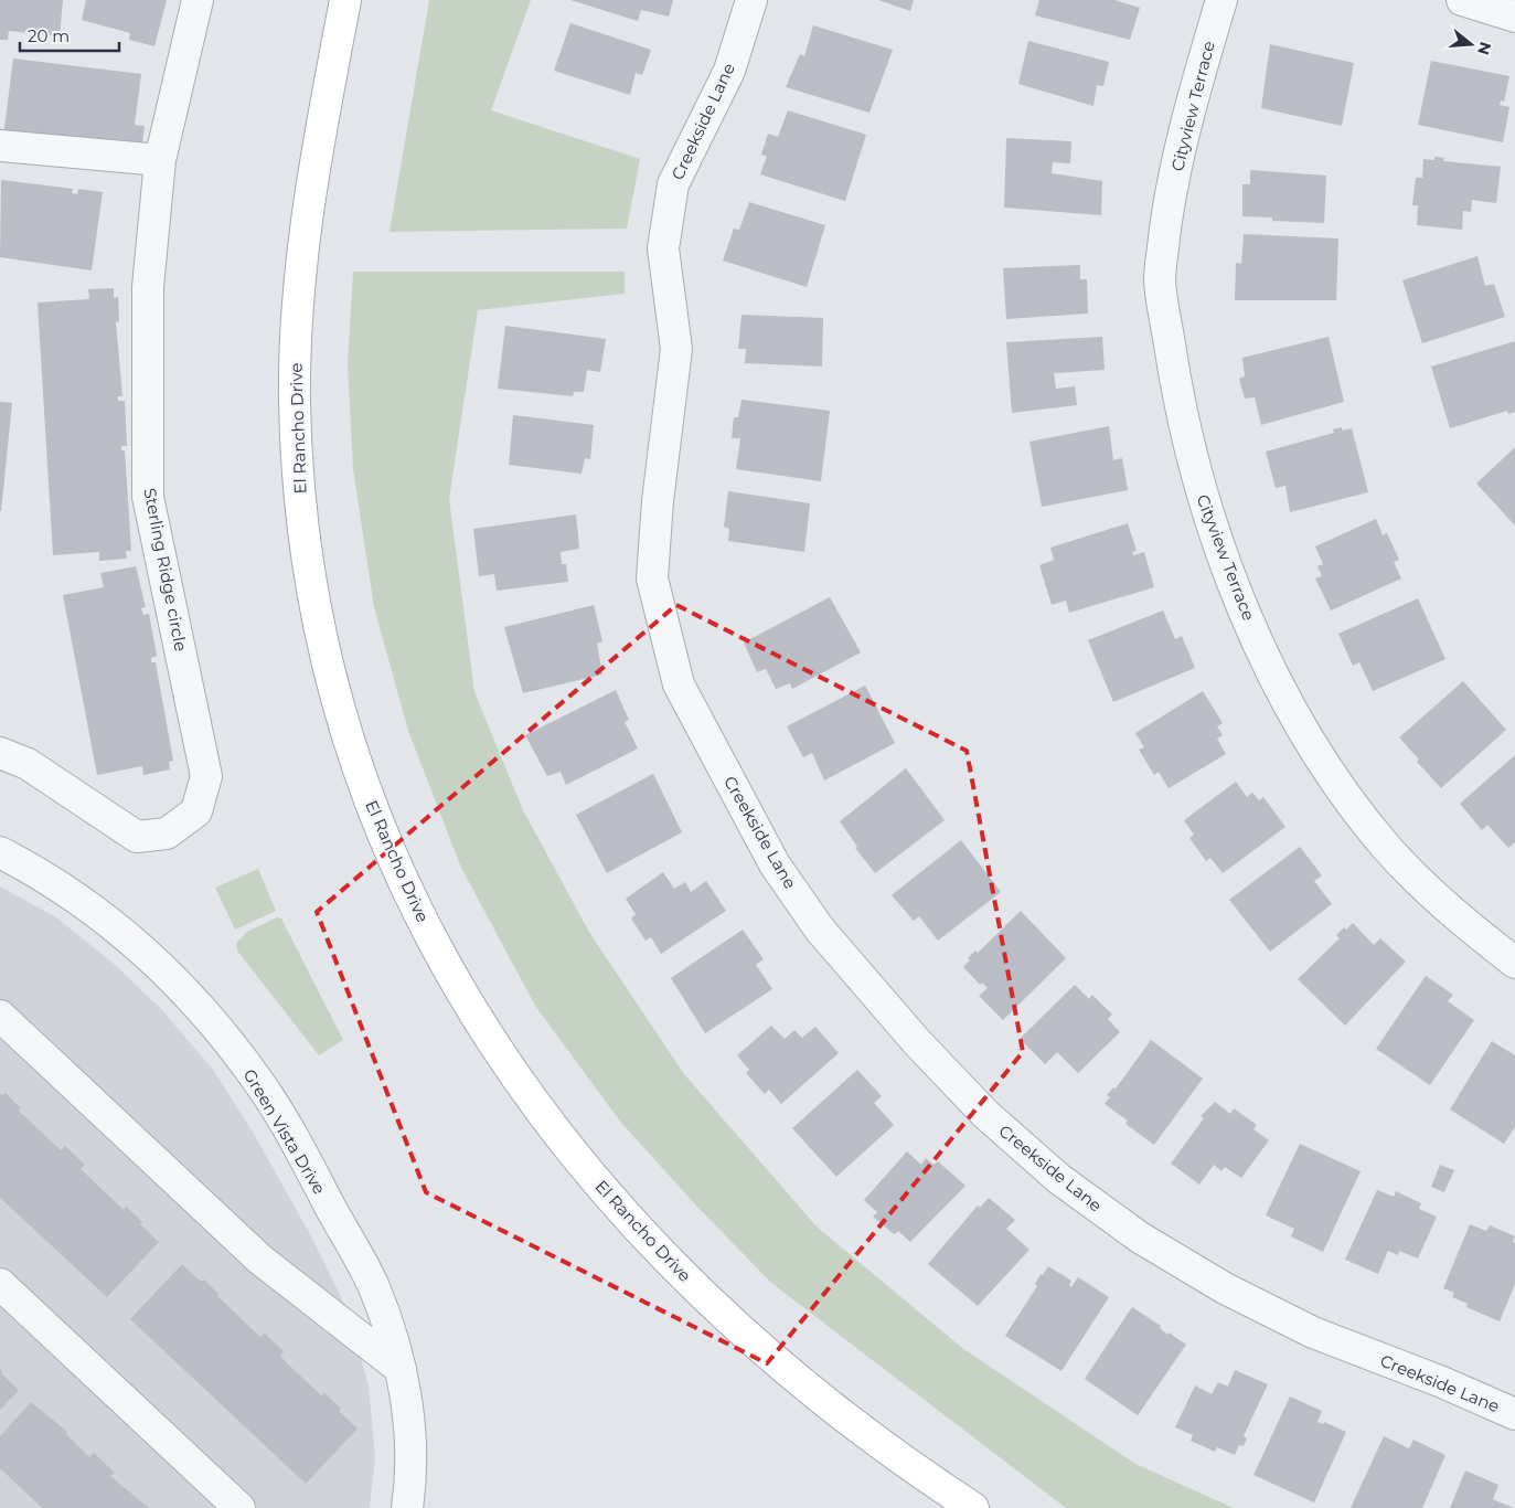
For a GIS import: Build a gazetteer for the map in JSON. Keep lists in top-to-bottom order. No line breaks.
{"streets":{"main road":["El Rancho Drive"],"street":["Cityview Terrace","Creekside Lane","Sterling Ridge circle","Green Vista Drive"]},"scale_bar":"20 m","north":"right"}
